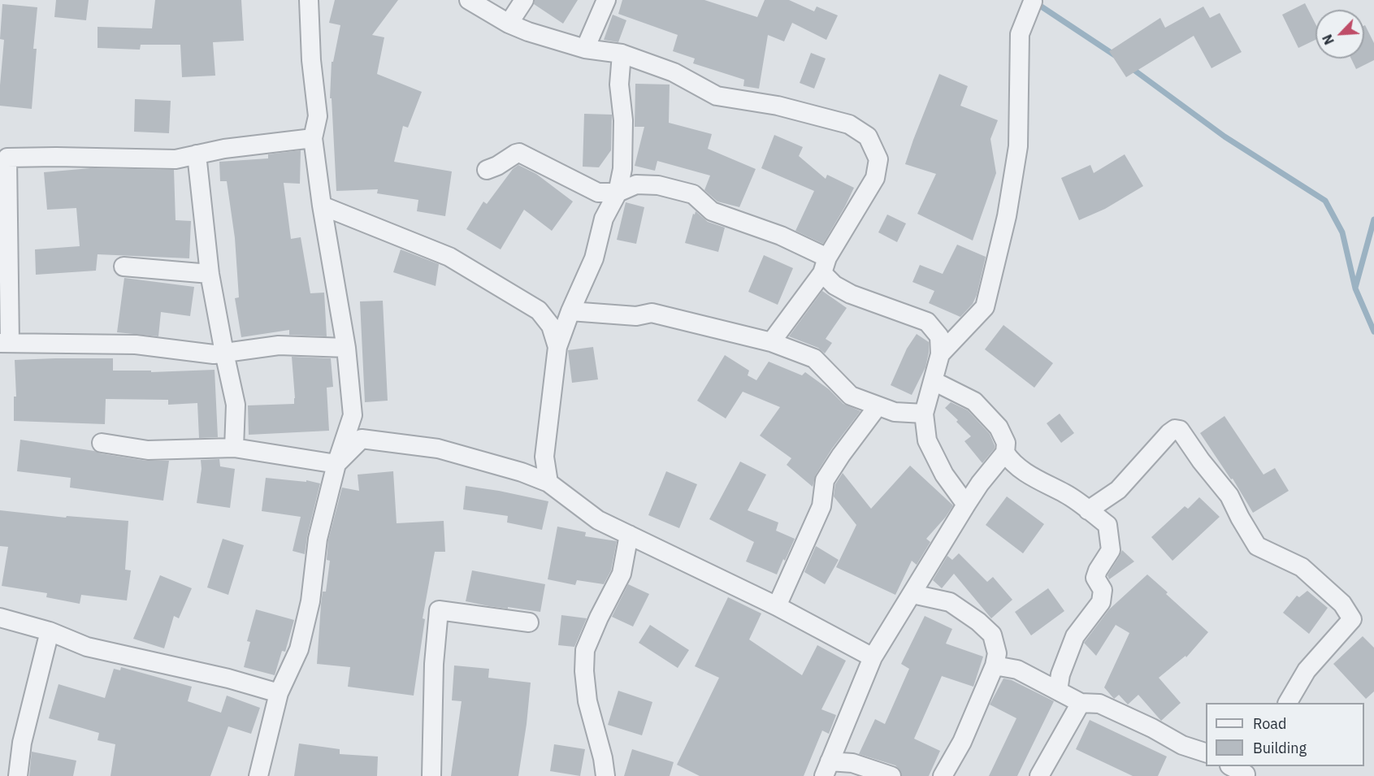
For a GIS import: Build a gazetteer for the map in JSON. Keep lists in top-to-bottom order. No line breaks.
{"legend":["Road","Building"],"north":"bottom left"}
